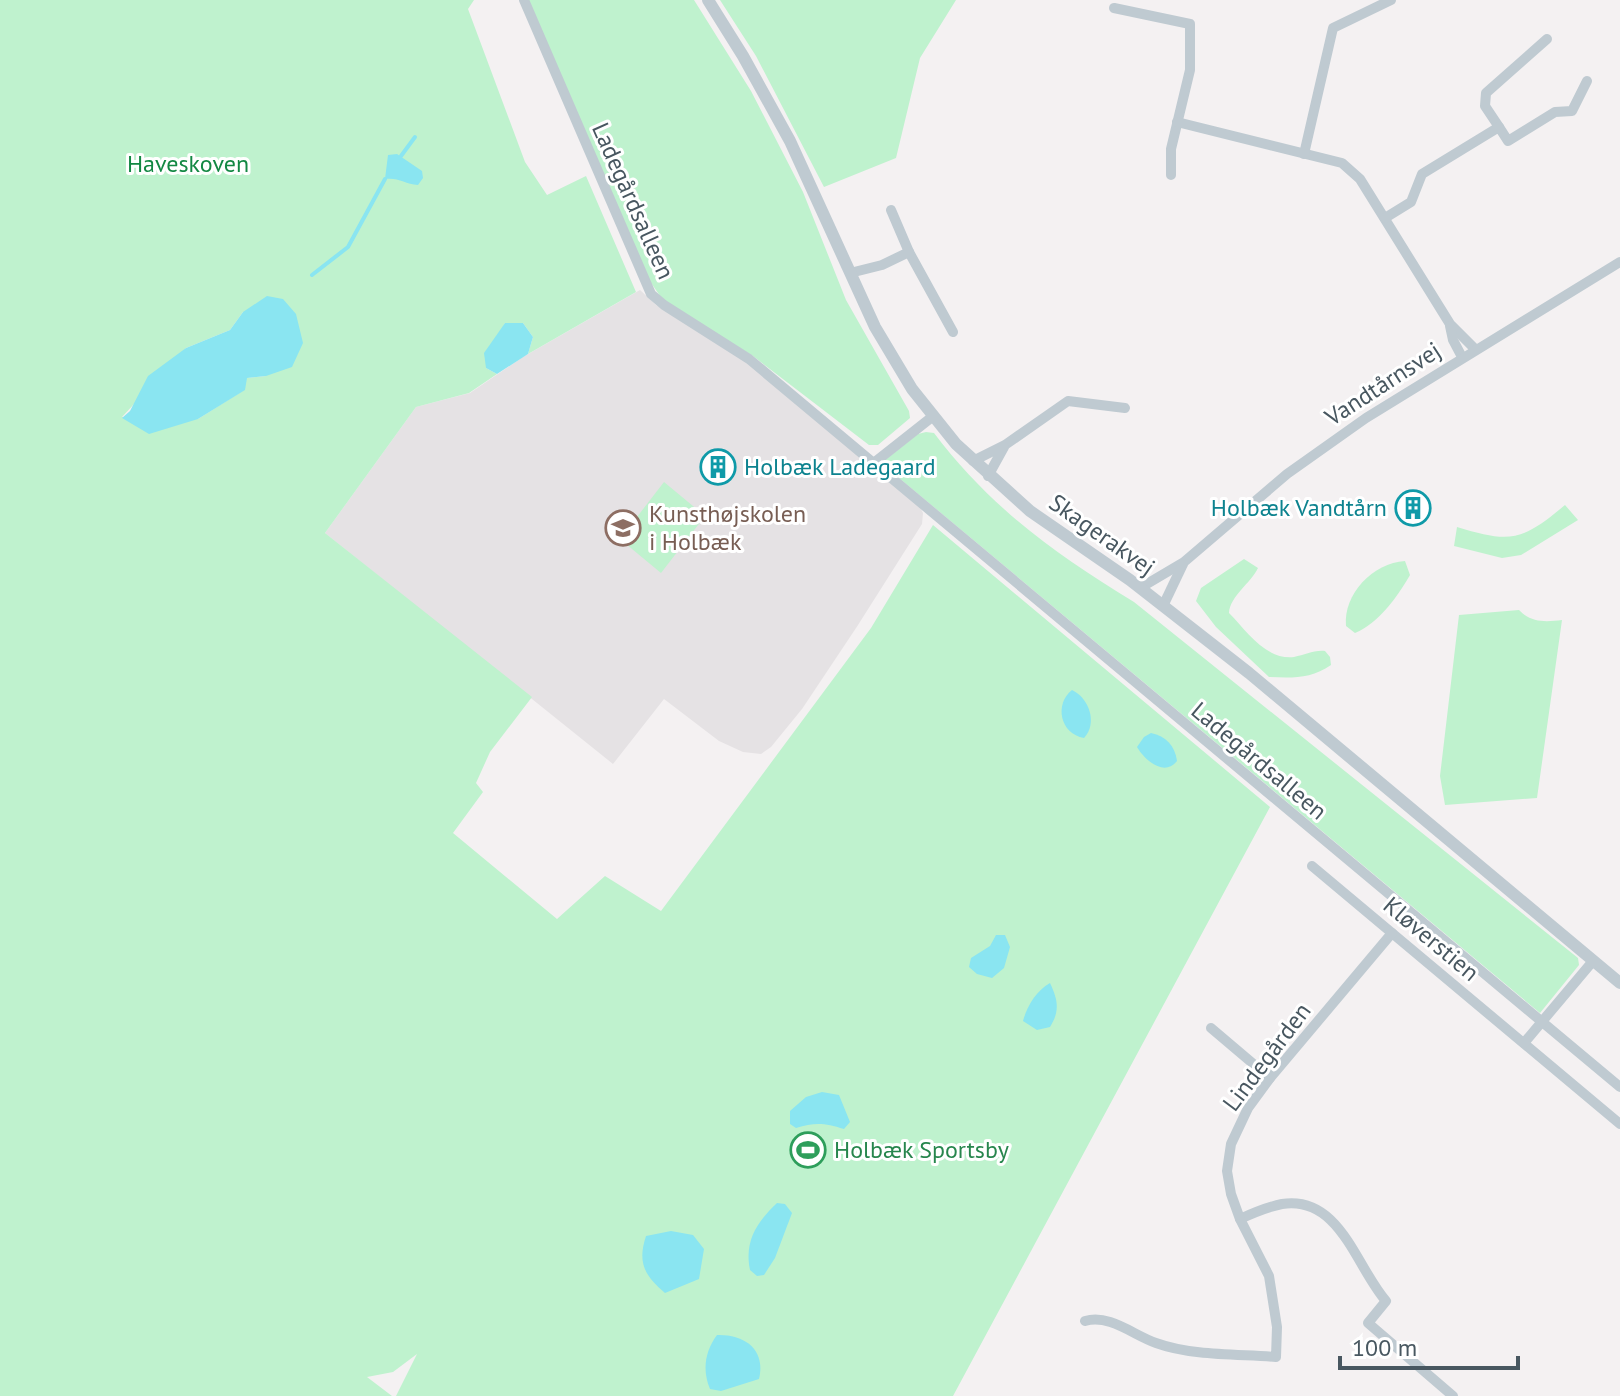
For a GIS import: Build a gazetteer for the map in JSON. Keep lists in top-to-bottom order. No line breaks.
{"streets":{"street":["Ladegårdsalleen","Vandtårnsvej","Skagerakvej","Kløverstien","Lindegården"]},"crossings":[["Vandtårnsvej","Skagerakvej"],["Kløverstien","Lindegården"]],"parks":["Haveskoven"],"places":{"building":["Holbæk Ladegaard","Holbæk Vandtårn"],"school or university":["Kunsthøjskolen i Holbæk"],"sports":["Holbæk Sportsby"]},"scale_bar":"100 m"}
